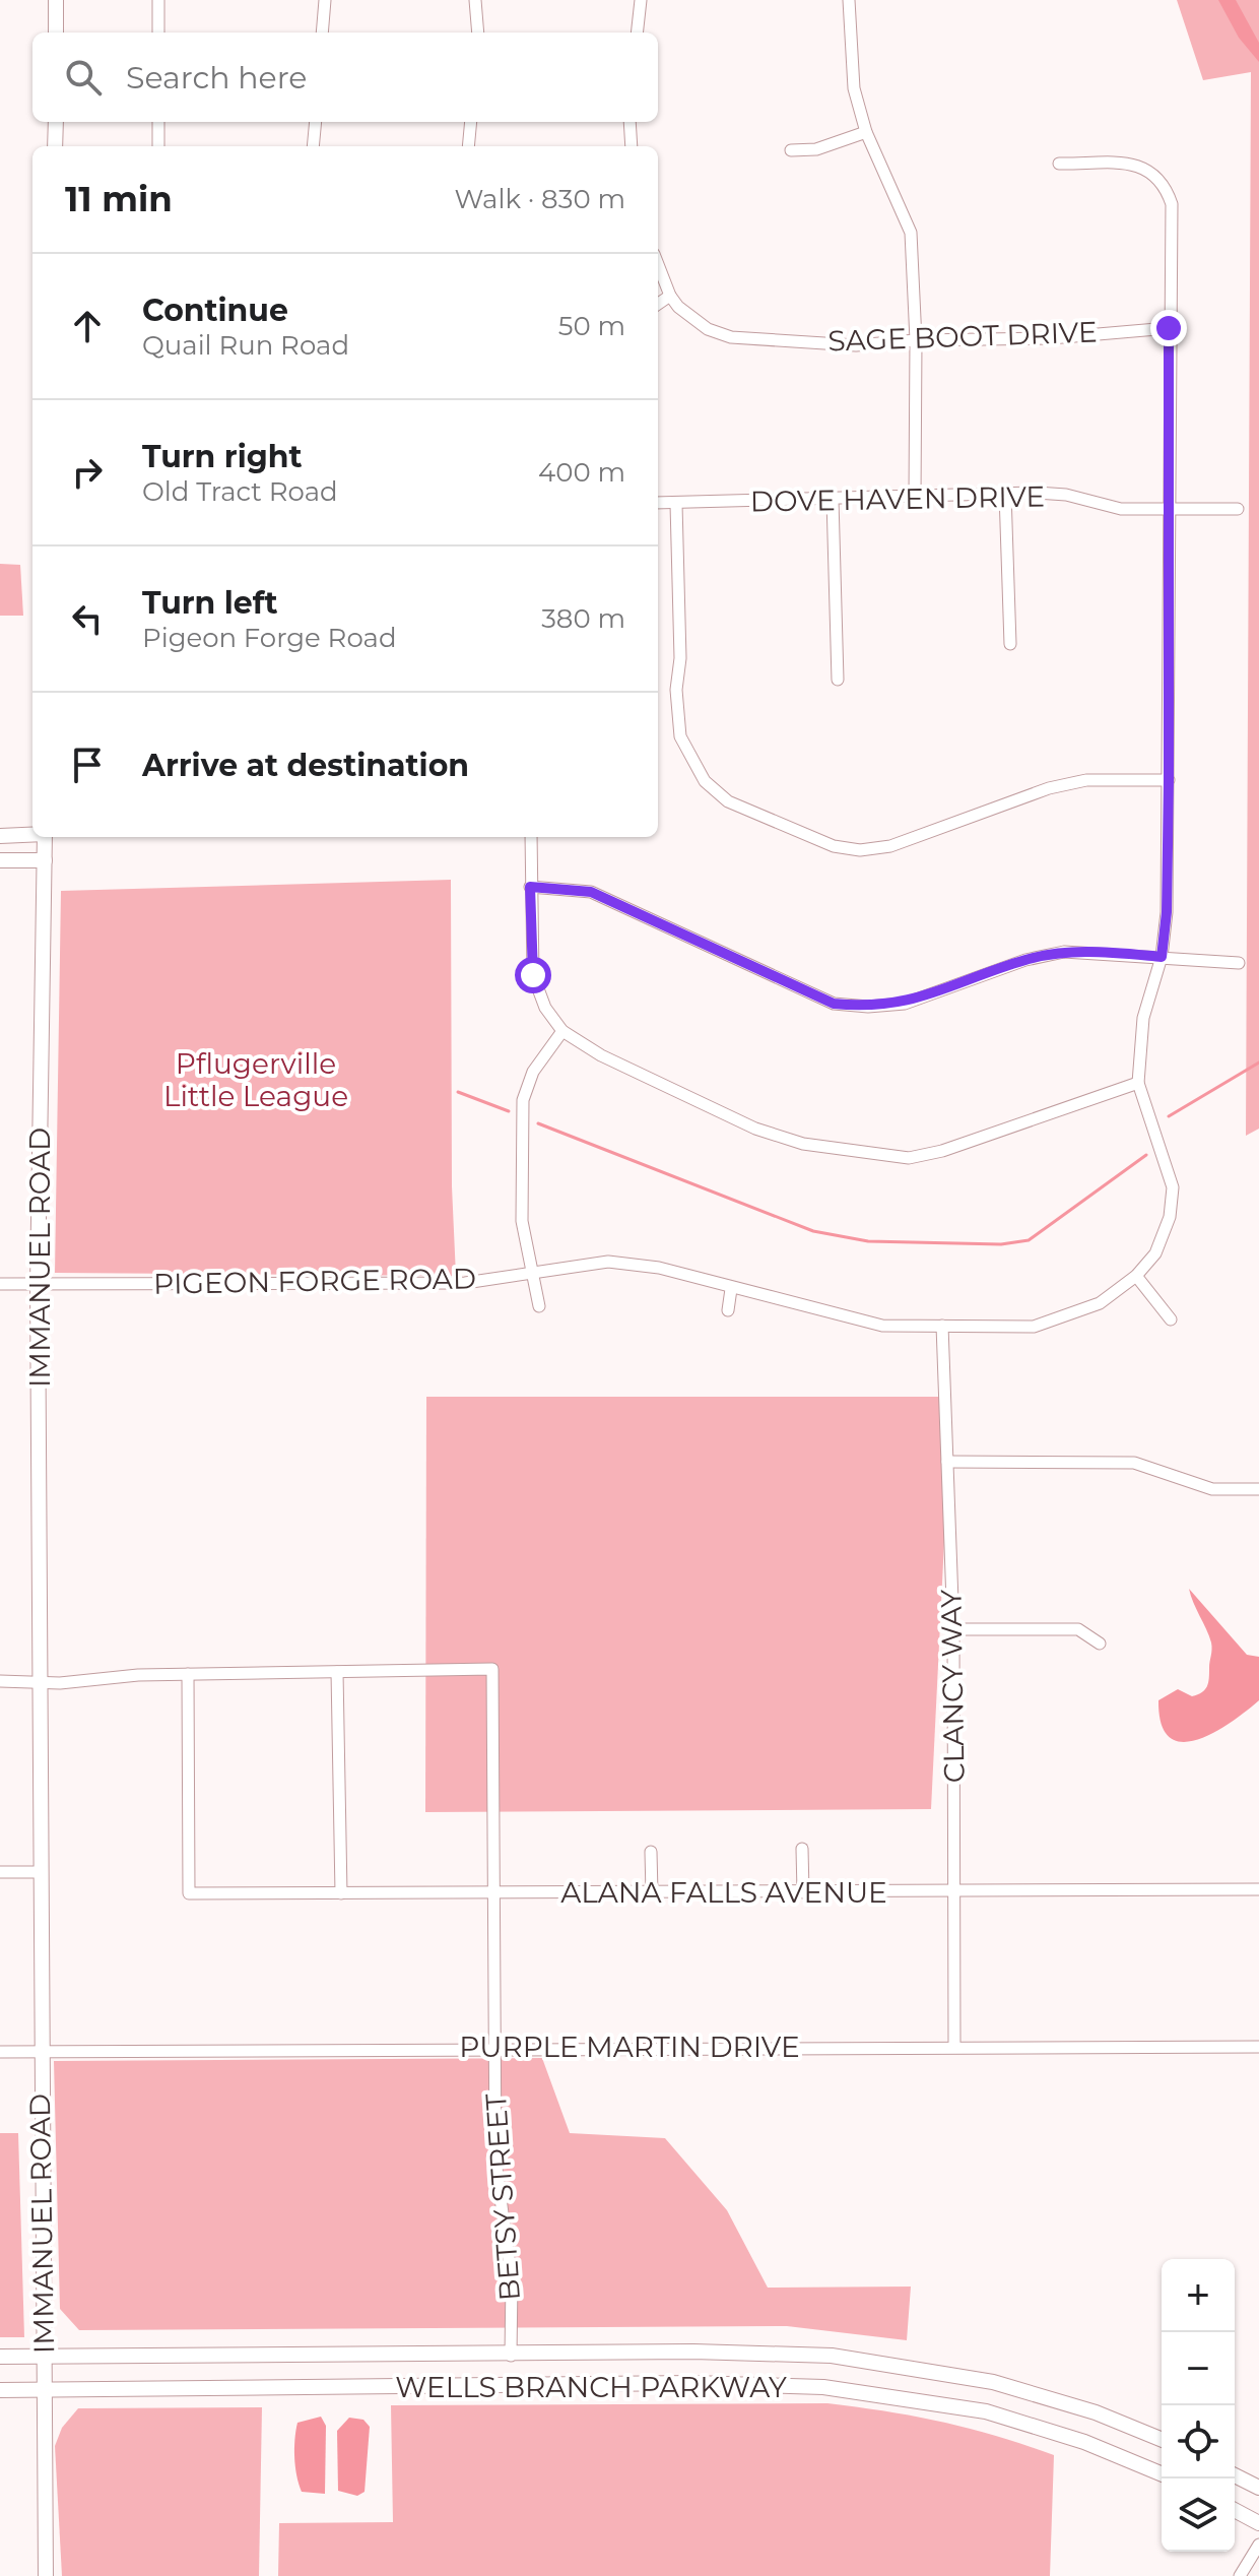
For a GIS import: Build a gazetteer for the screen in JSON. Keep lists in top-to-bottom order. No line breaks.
{"streets":{"street":["SAGE BOOT DRIVE","DOVE HAVEN DRIVE","IMMANUEL ROAD","PIGEON FORGE ROAD","CLANCY WAY","ALANA FALLS AVENUE","PURPLE MARTIN DRIVE","BETSY STREET","WELLS BRANCH PARKWAY"]},"crossings":[["SAGE BOOT DRIVE","PIGEON FORGE ROAD"],["DOVE HAVEN DRIVE","PIGEON FORGE ROAD"],["IMMANUEL ROAD","PIGEON FORGE ROAD"],["IMMANUEL ROAD","PURPLE MARTIN DRIVE"],["IMMANUEL ROAD","WELLS BRANCH PARKWAY"],["PIGEON FORGE ROAD","CLANCY WAY"],["CLANCY WAY","ALANA FALLS AVENUE"],["CLANCY WAY","PURPLE MARTIN DRIVE"],["ALANA FALLS AVENUE","BETSY STREET"],["PURPLE MARTIN DRIVE","BETSY STREET"],["BETSY STREET","WELLS BRANCH PARKWAY"]],"parks":["Pflugerville Little League"],"page":{"search":"Search here","heading":["11 min","Walk · 830 m"],"list":[["Continue","Quail Run Road","50 m"],["Turn right","Old Tract Road","400 m"],["Turn left","Pigeon Forge Road","380 m"],"Arrive at destination"],"map_buttons":["+","−"]}}
